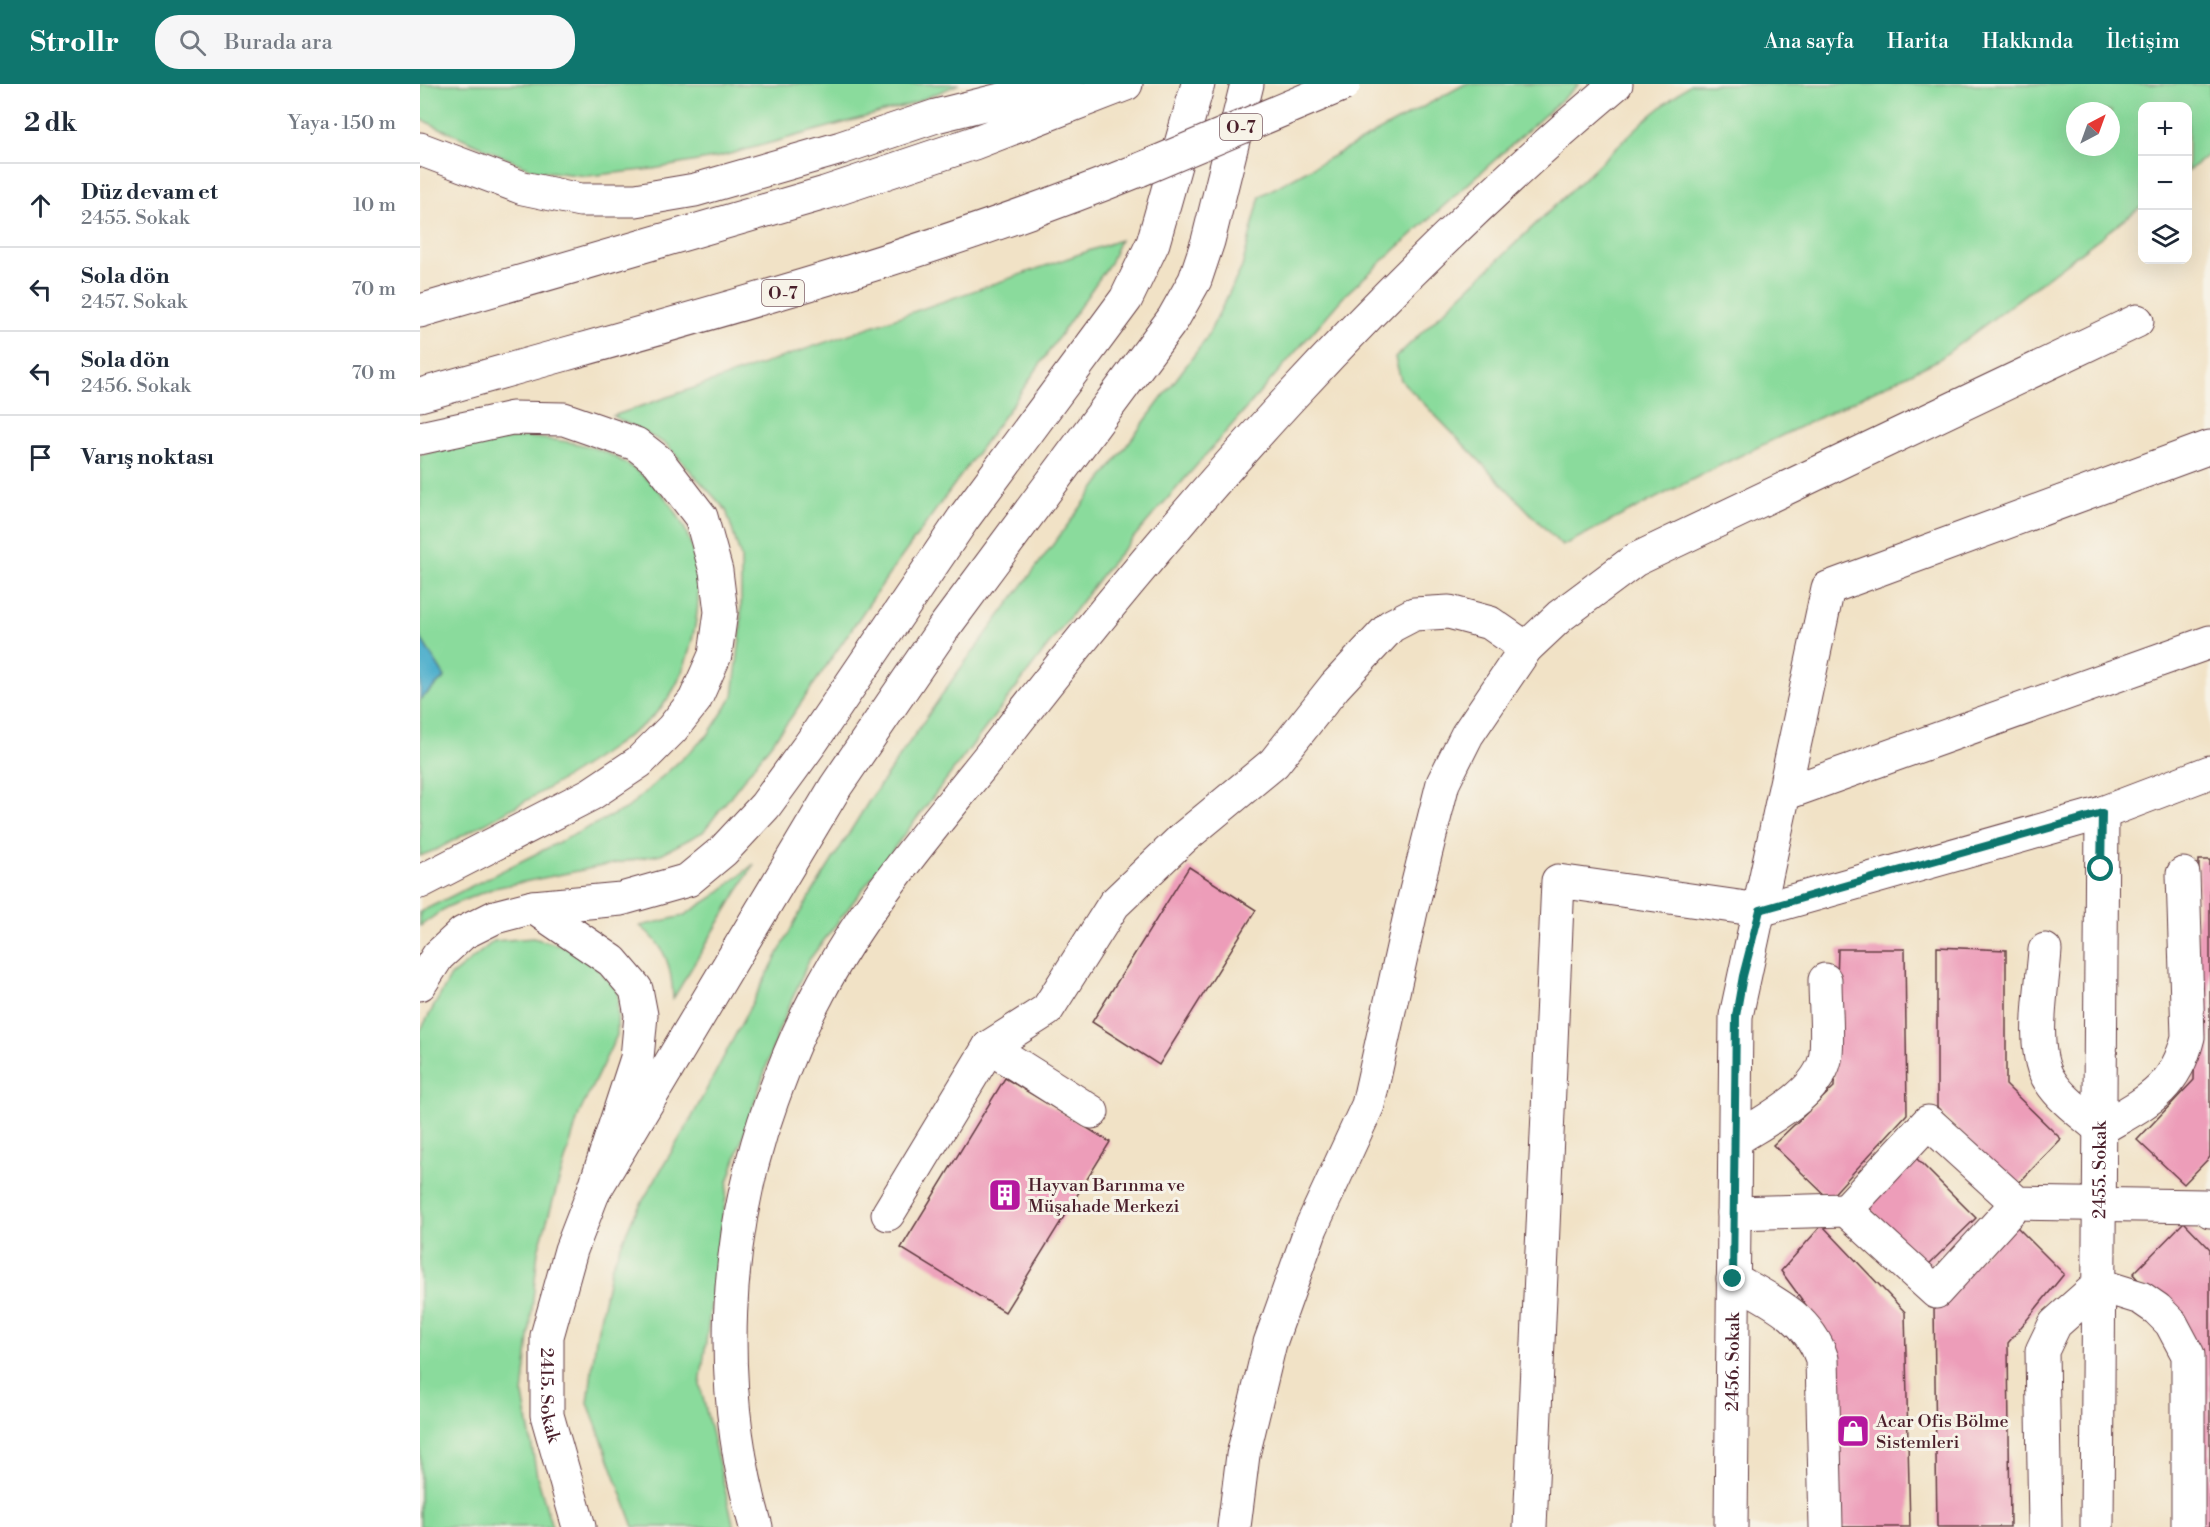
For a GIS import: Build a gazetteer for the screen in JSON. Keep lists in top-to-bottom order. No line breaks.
{"streets":{"main road":["O-7","2455. Sokak","2456. Sokak","2415. Sokak"]},"places":{"building":["Hayvan Barınma ve Müşahade Merkezi"],"shop":["Acar Ofis Bölme Sistemleri"]},"north":"top right","page":{"header":"Strollr","search":"Burada ara","nav":["Ana sayfa","Harita","Hakkında","İletişim"],"heading":["2 dk","Yaya · 150 m"],"map_buttons":["+","−"],"list":[["Düz devam et","2455. Sokak","10 m"],["Sola dön","2457. Sokak","70 m"],["Sola dön","2456. Sokak","70 m"],"Varış noktası"]}}
